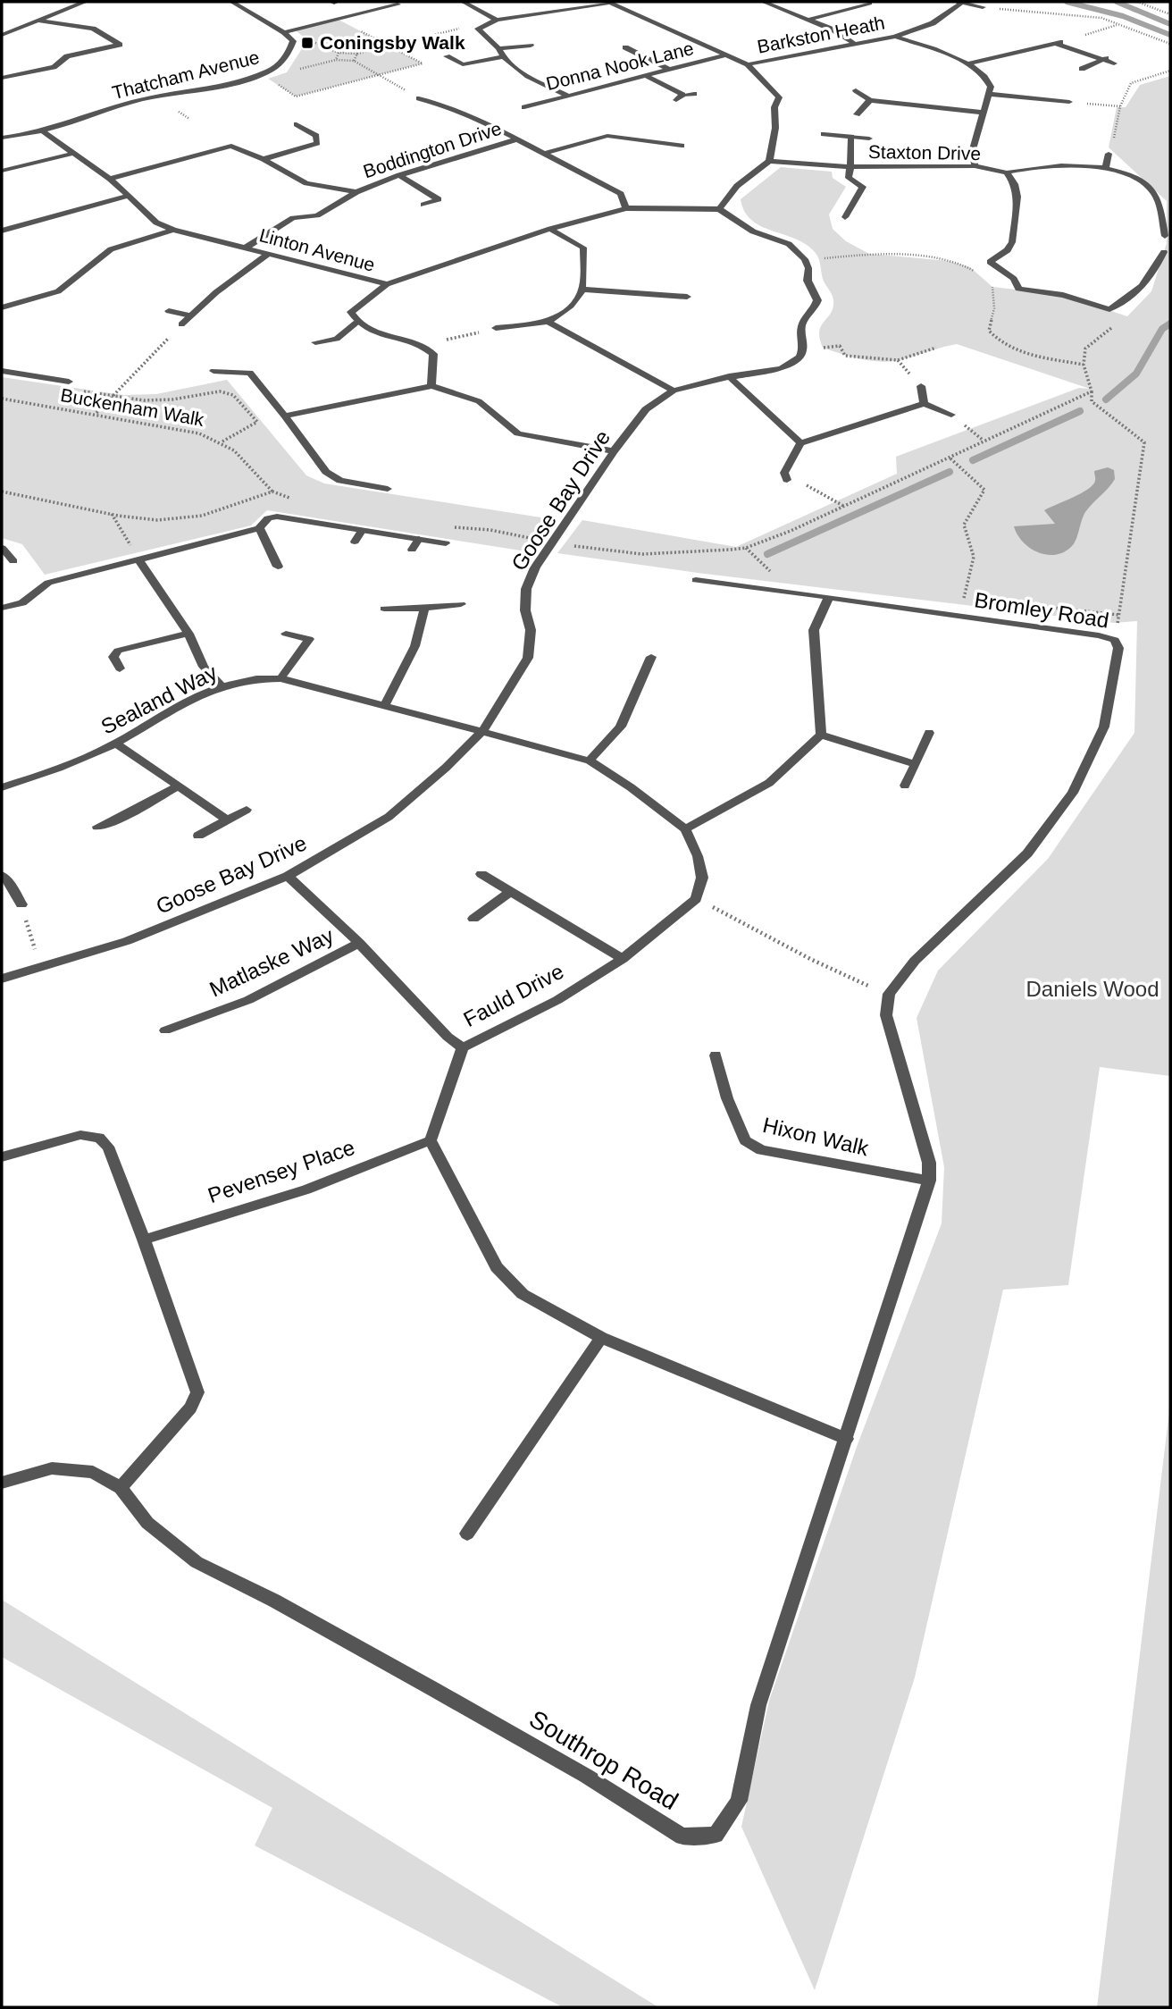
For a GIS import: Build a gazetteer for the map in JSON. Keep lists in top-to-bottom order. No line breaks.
{"streets":{"street":["Barkston Heath","Donna Nook Lane","Thatcham Avenue","Boddington Drive","Staxton Drive","Linton Avenue","Goose Bay Drive","Bromley Road","Sealand Way","Matlaske Way","Fauld Drive","Hixon Walk","Pevensey Place","Southrop Road"],"path":["Buckenham Walk"]},"crossings":[["Thatcham Avenue","Linton Avenue"],["Boddington Drive","Linton Avenue"],["Goose Bay Drive","Sealand Way"],["Goose Bay Drive","Matlaske Way"],["Matlaske Way","Fauld Drive"],["Fauld Drive","Pevensey Place"]],"parks":["Daniels Wood"],"places":{"transit":["Coningsby Walk"]}}
